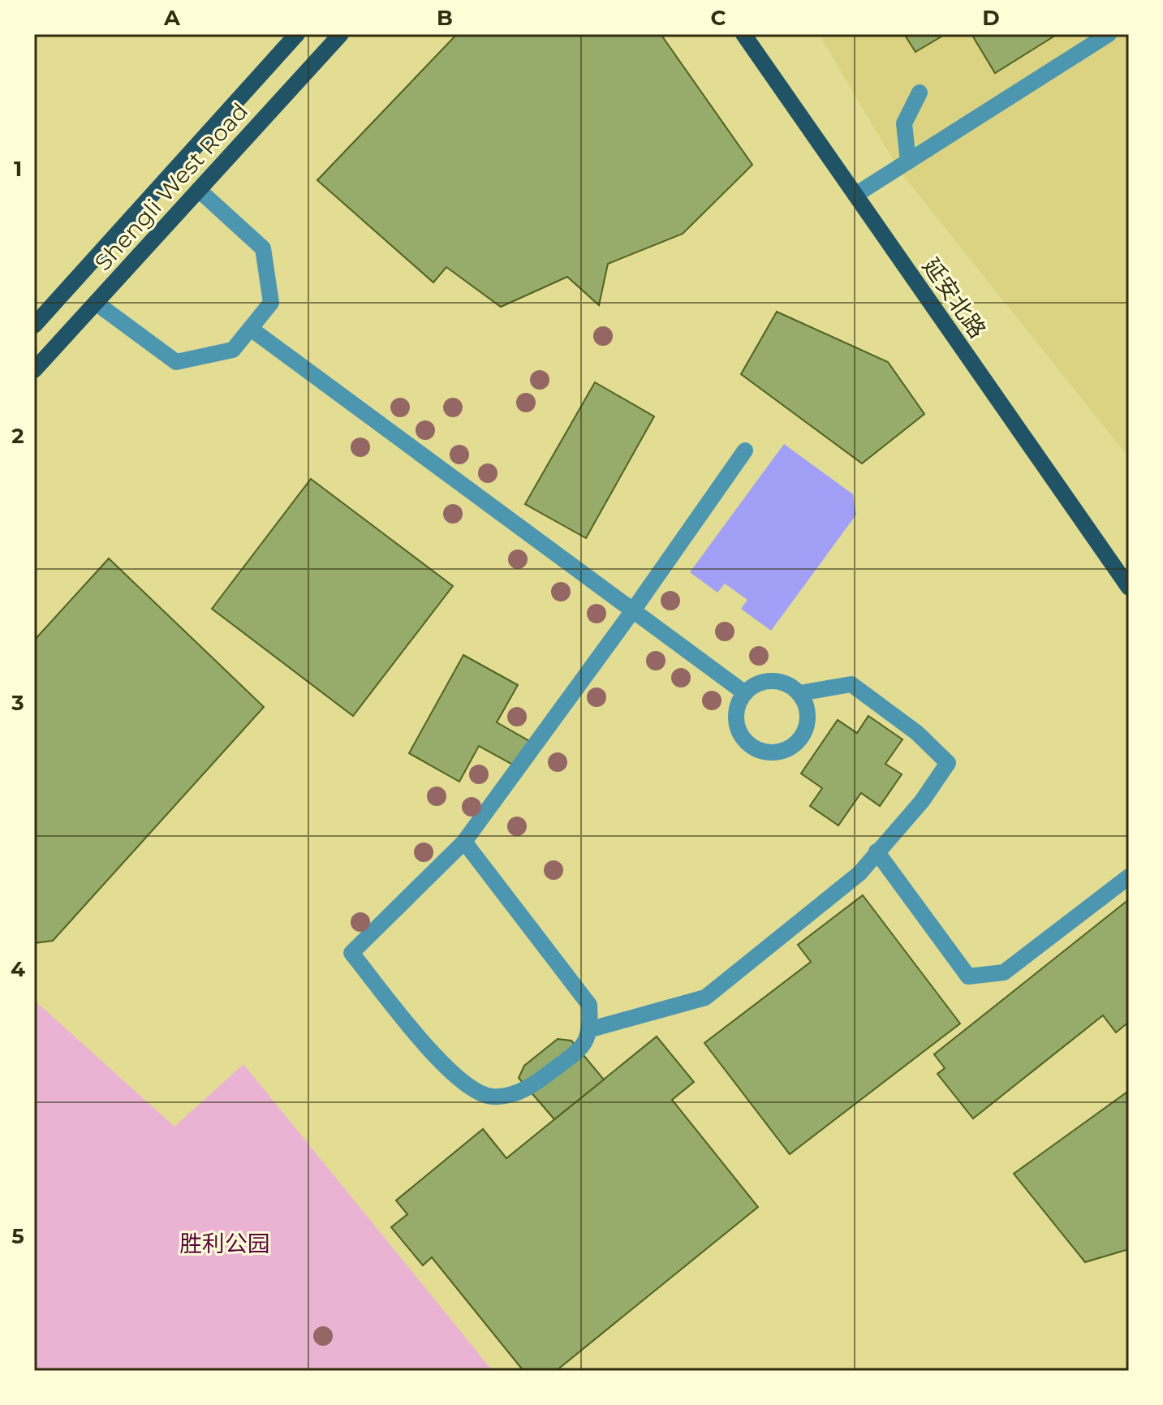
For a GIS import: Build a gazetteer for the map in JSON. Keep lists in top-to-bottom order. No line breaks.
{"streets":{"main road":["Shengli West Road","延安北路"]},"parks":["胜利公园"],"grid":{"columns":["A","B","C","D"],"rows":["1","2","3","4","5"]}}
